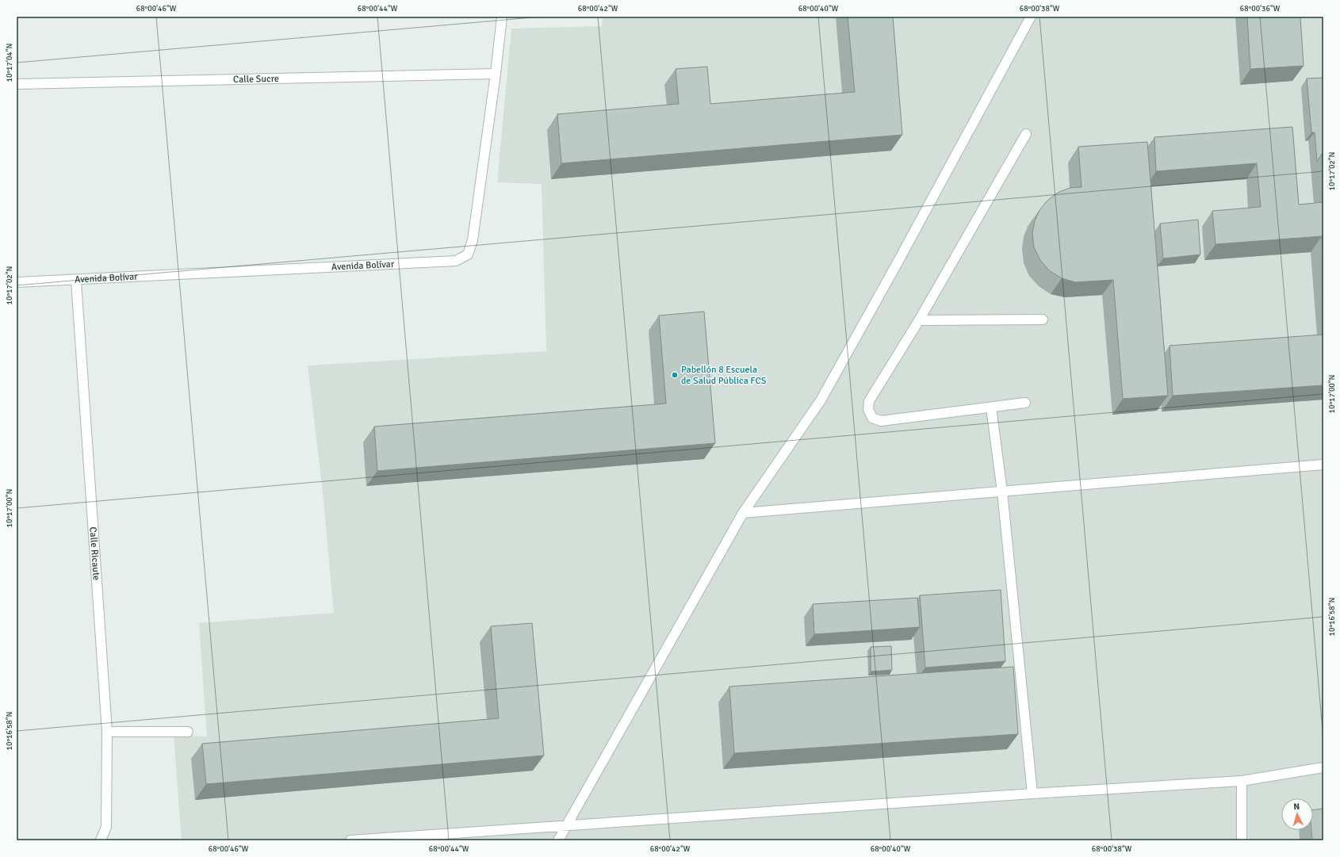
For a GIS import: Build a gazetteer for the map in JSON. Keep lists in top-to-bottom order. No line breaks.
{"streets":{"street":["Calle Sucre","Avenida Bolívar","Calle Ricaute"]},"crossings":[["Calle Sucre","Avenida Bolívar"],["Avenida Bolívar","Calle Ricaute"]],"places":["Pabellón 8 Escuela de Salud Pública FCS"],"north":"top","coordinates":["68°00'46\"W","68°00'44\"W","68°00'42\"W","68°00'40\"W","68°00'38\"W","68°00'36\"W","10°17'04\"N","10°17'02\"N","10°17'00\"N","10°16'58\"N"]}
